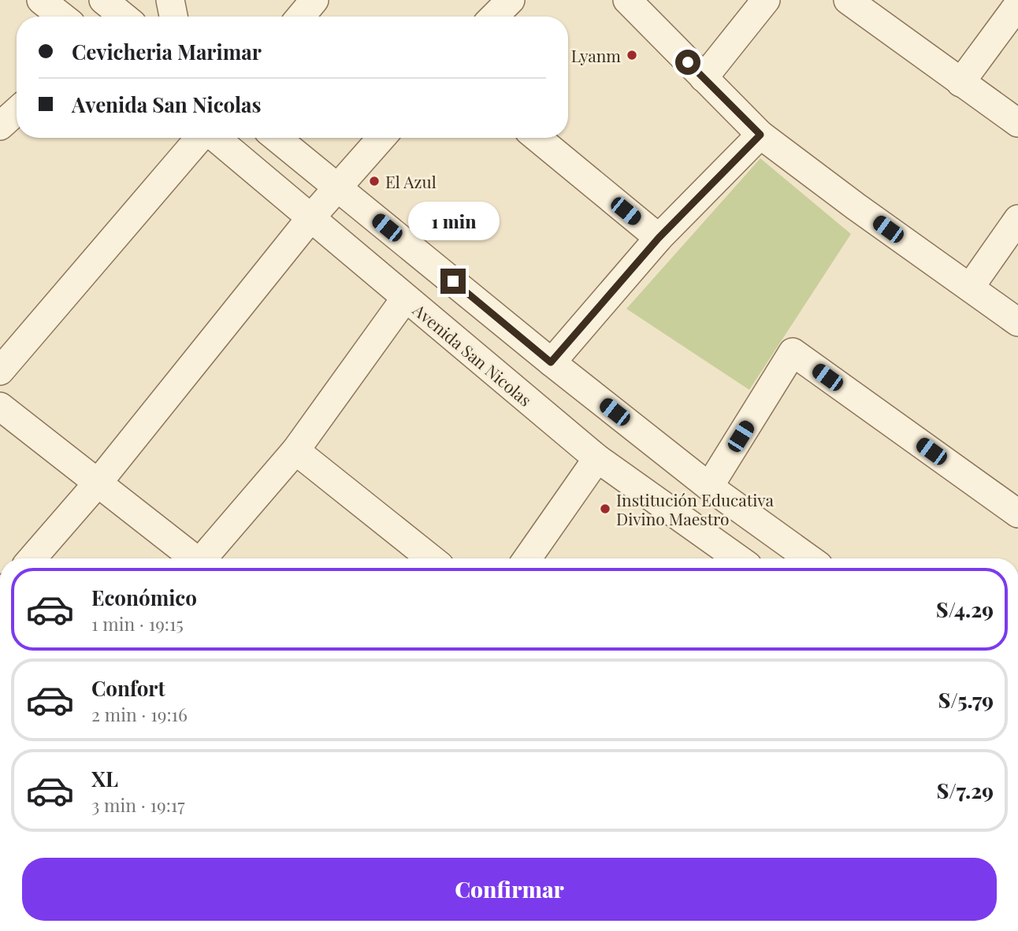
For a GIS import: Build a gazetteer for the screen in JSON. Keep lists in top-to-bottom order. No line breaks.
{"streets":{"street":["Avenida San Nicolas"]},"places":["Lyanm","El Azul","Institución Educativa Divino Maestro"],"page":{"banner":["Cevicheria Marimar","Avenida San Nicolas"],"bubble":"1 min","list":[{"name":"Económico","note":"1 min · 19:15","value":"S/4.29"},{"name":"Confort","note":"2 min · 19:16","value":"S/5.79"},{"name":"XL","note":"3 min · 19:17","value":"S/7.29"}],"buttons":"Confirmar"}}
